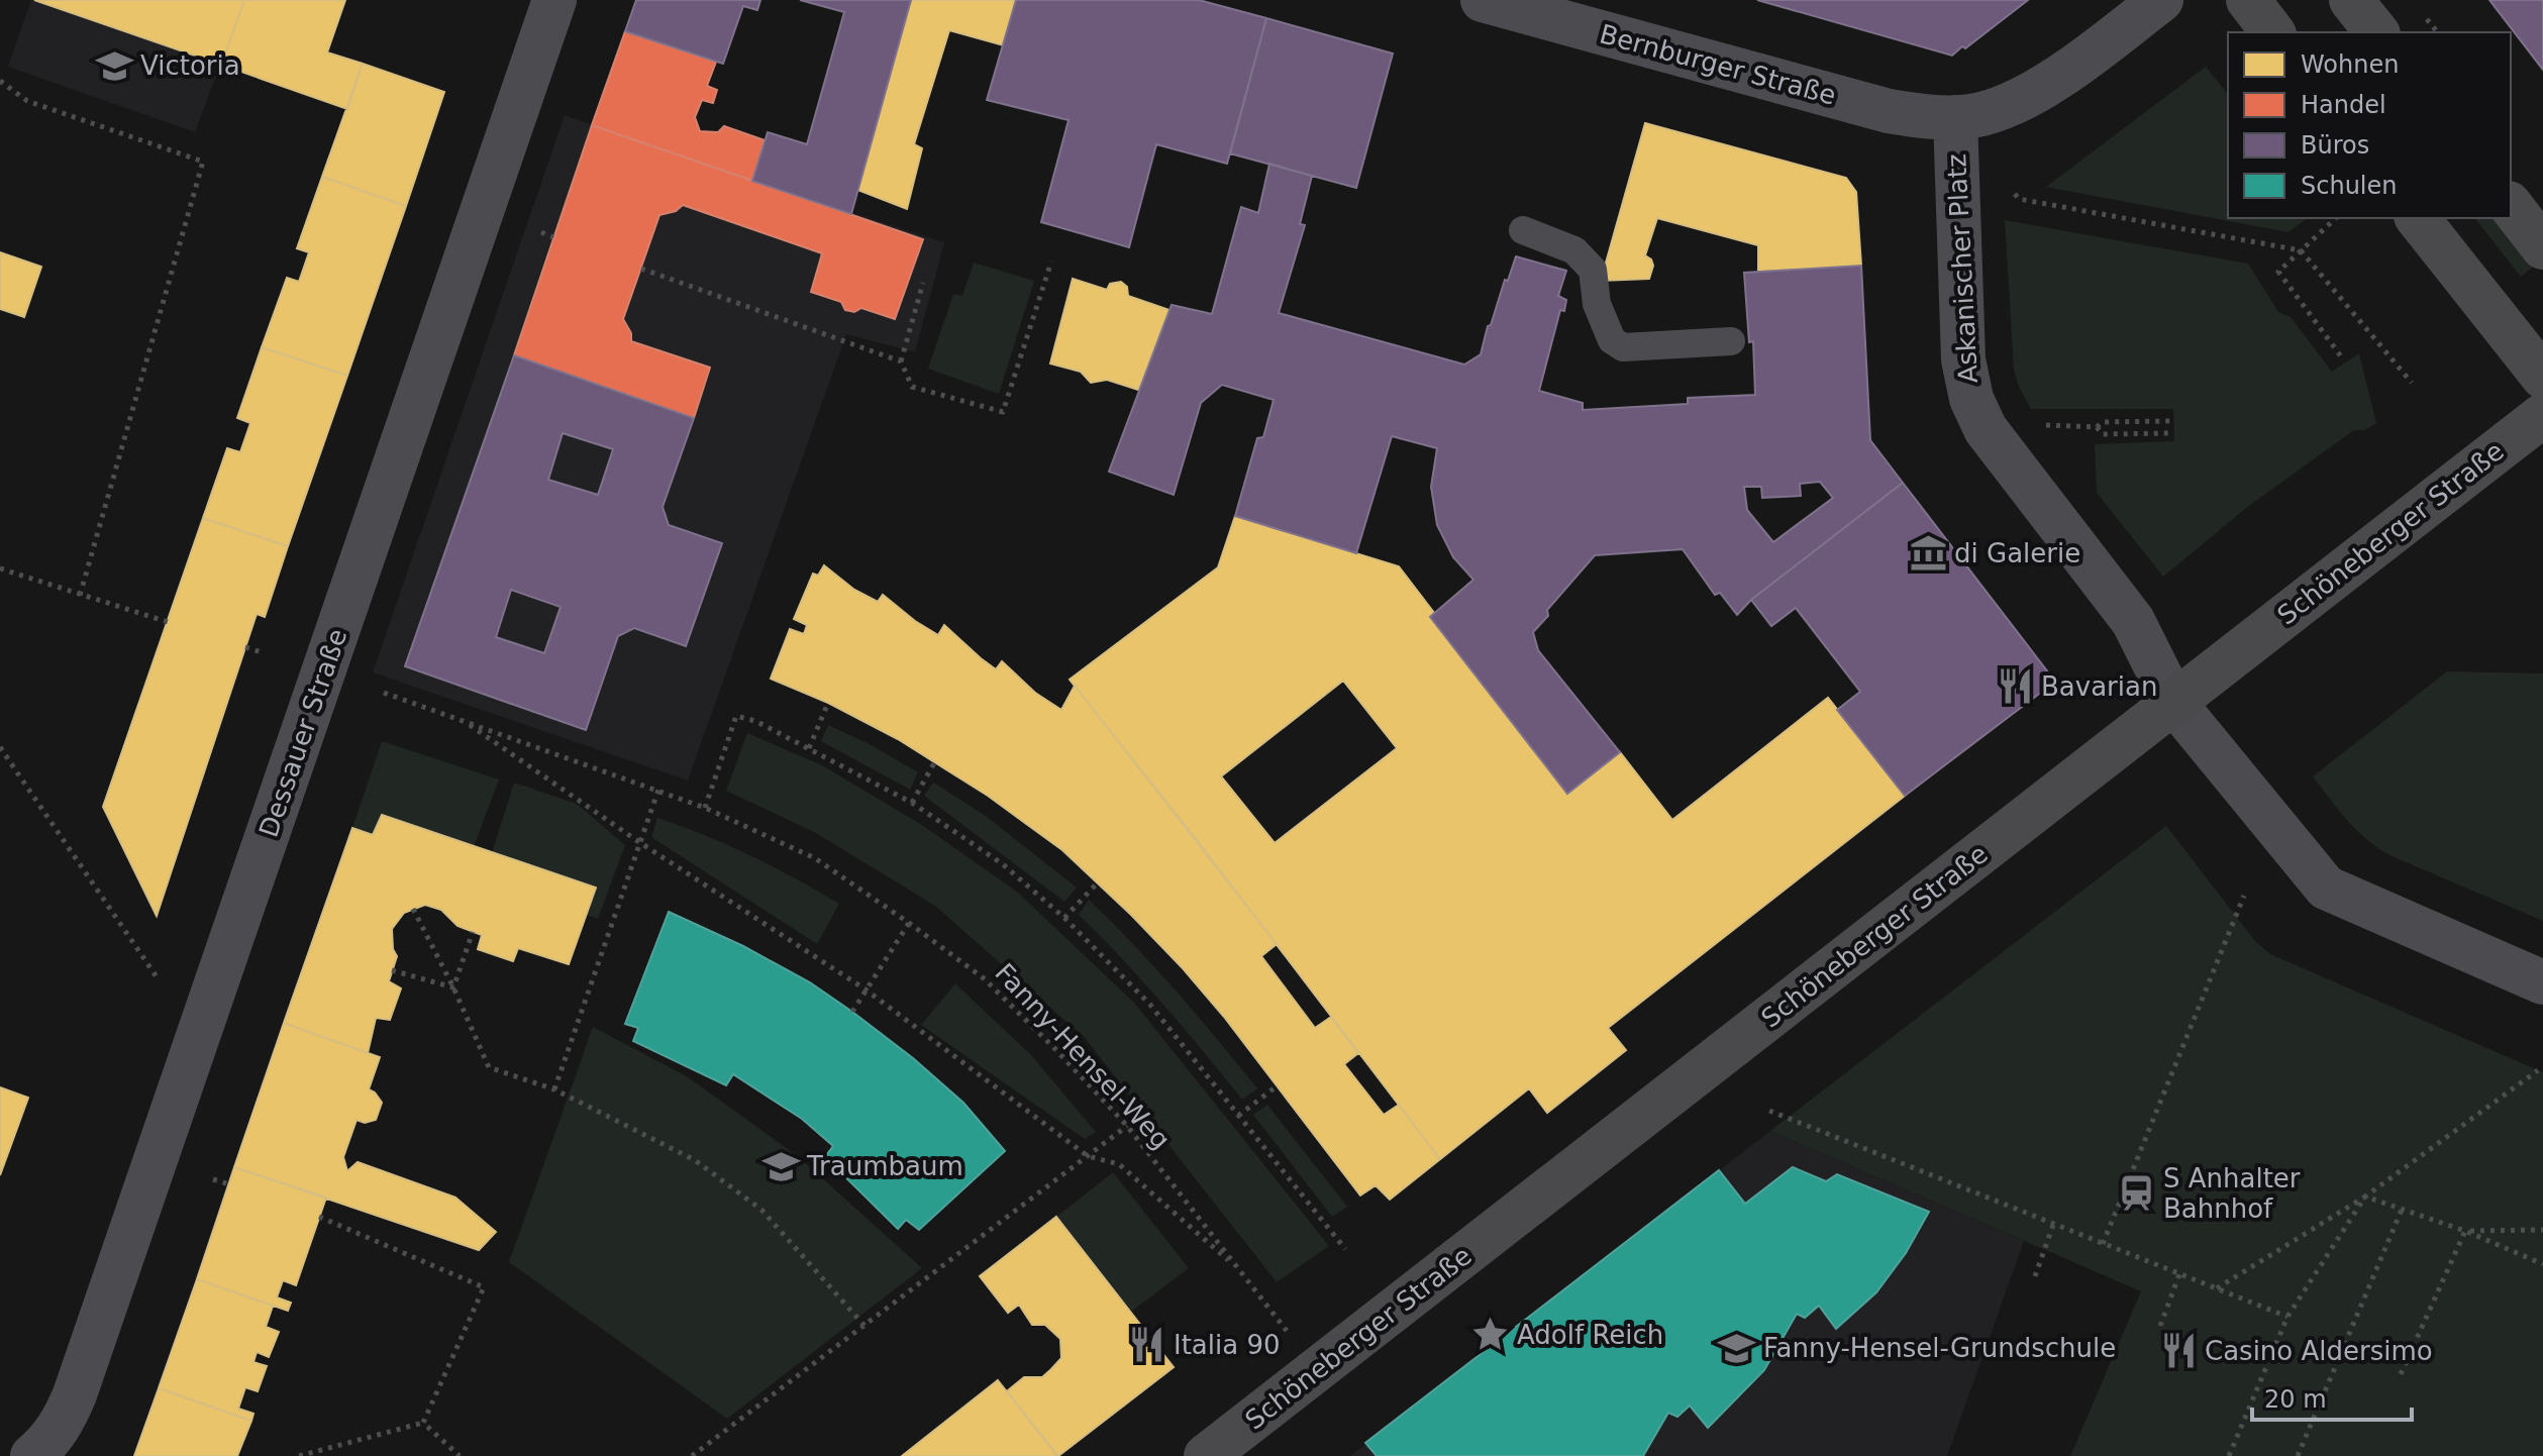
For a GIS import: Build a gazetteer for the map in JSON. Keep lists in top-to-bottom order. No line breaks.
{"streets":{"street":["Bernburger Straße","Askanischer Platz","Schöneberger Straße","Dessauer Straße"],"path":["Fanny-Hensel-Weg"]},"crossings":[["Bernburger Straße","Askanischer Platz"],["Askanischer Platz","Schöneberger Straße"],["Schöneberger Straße","Fanny-Hensel-Weg"]],"places":{"school or university":["Victoria","Traumbaum","Fanny-Hensel-Grundschule"],"museum":["di Galerie"],"restaurant":["Bavarian","Italia 90","Casino Aldersimo"],"station":["S Anhalter Bahnhof"],"place":["Adolf Reich"]},"legend":["Wohnen","Handel","Büros","Schulen"],"scale_bar":"20 m"}
